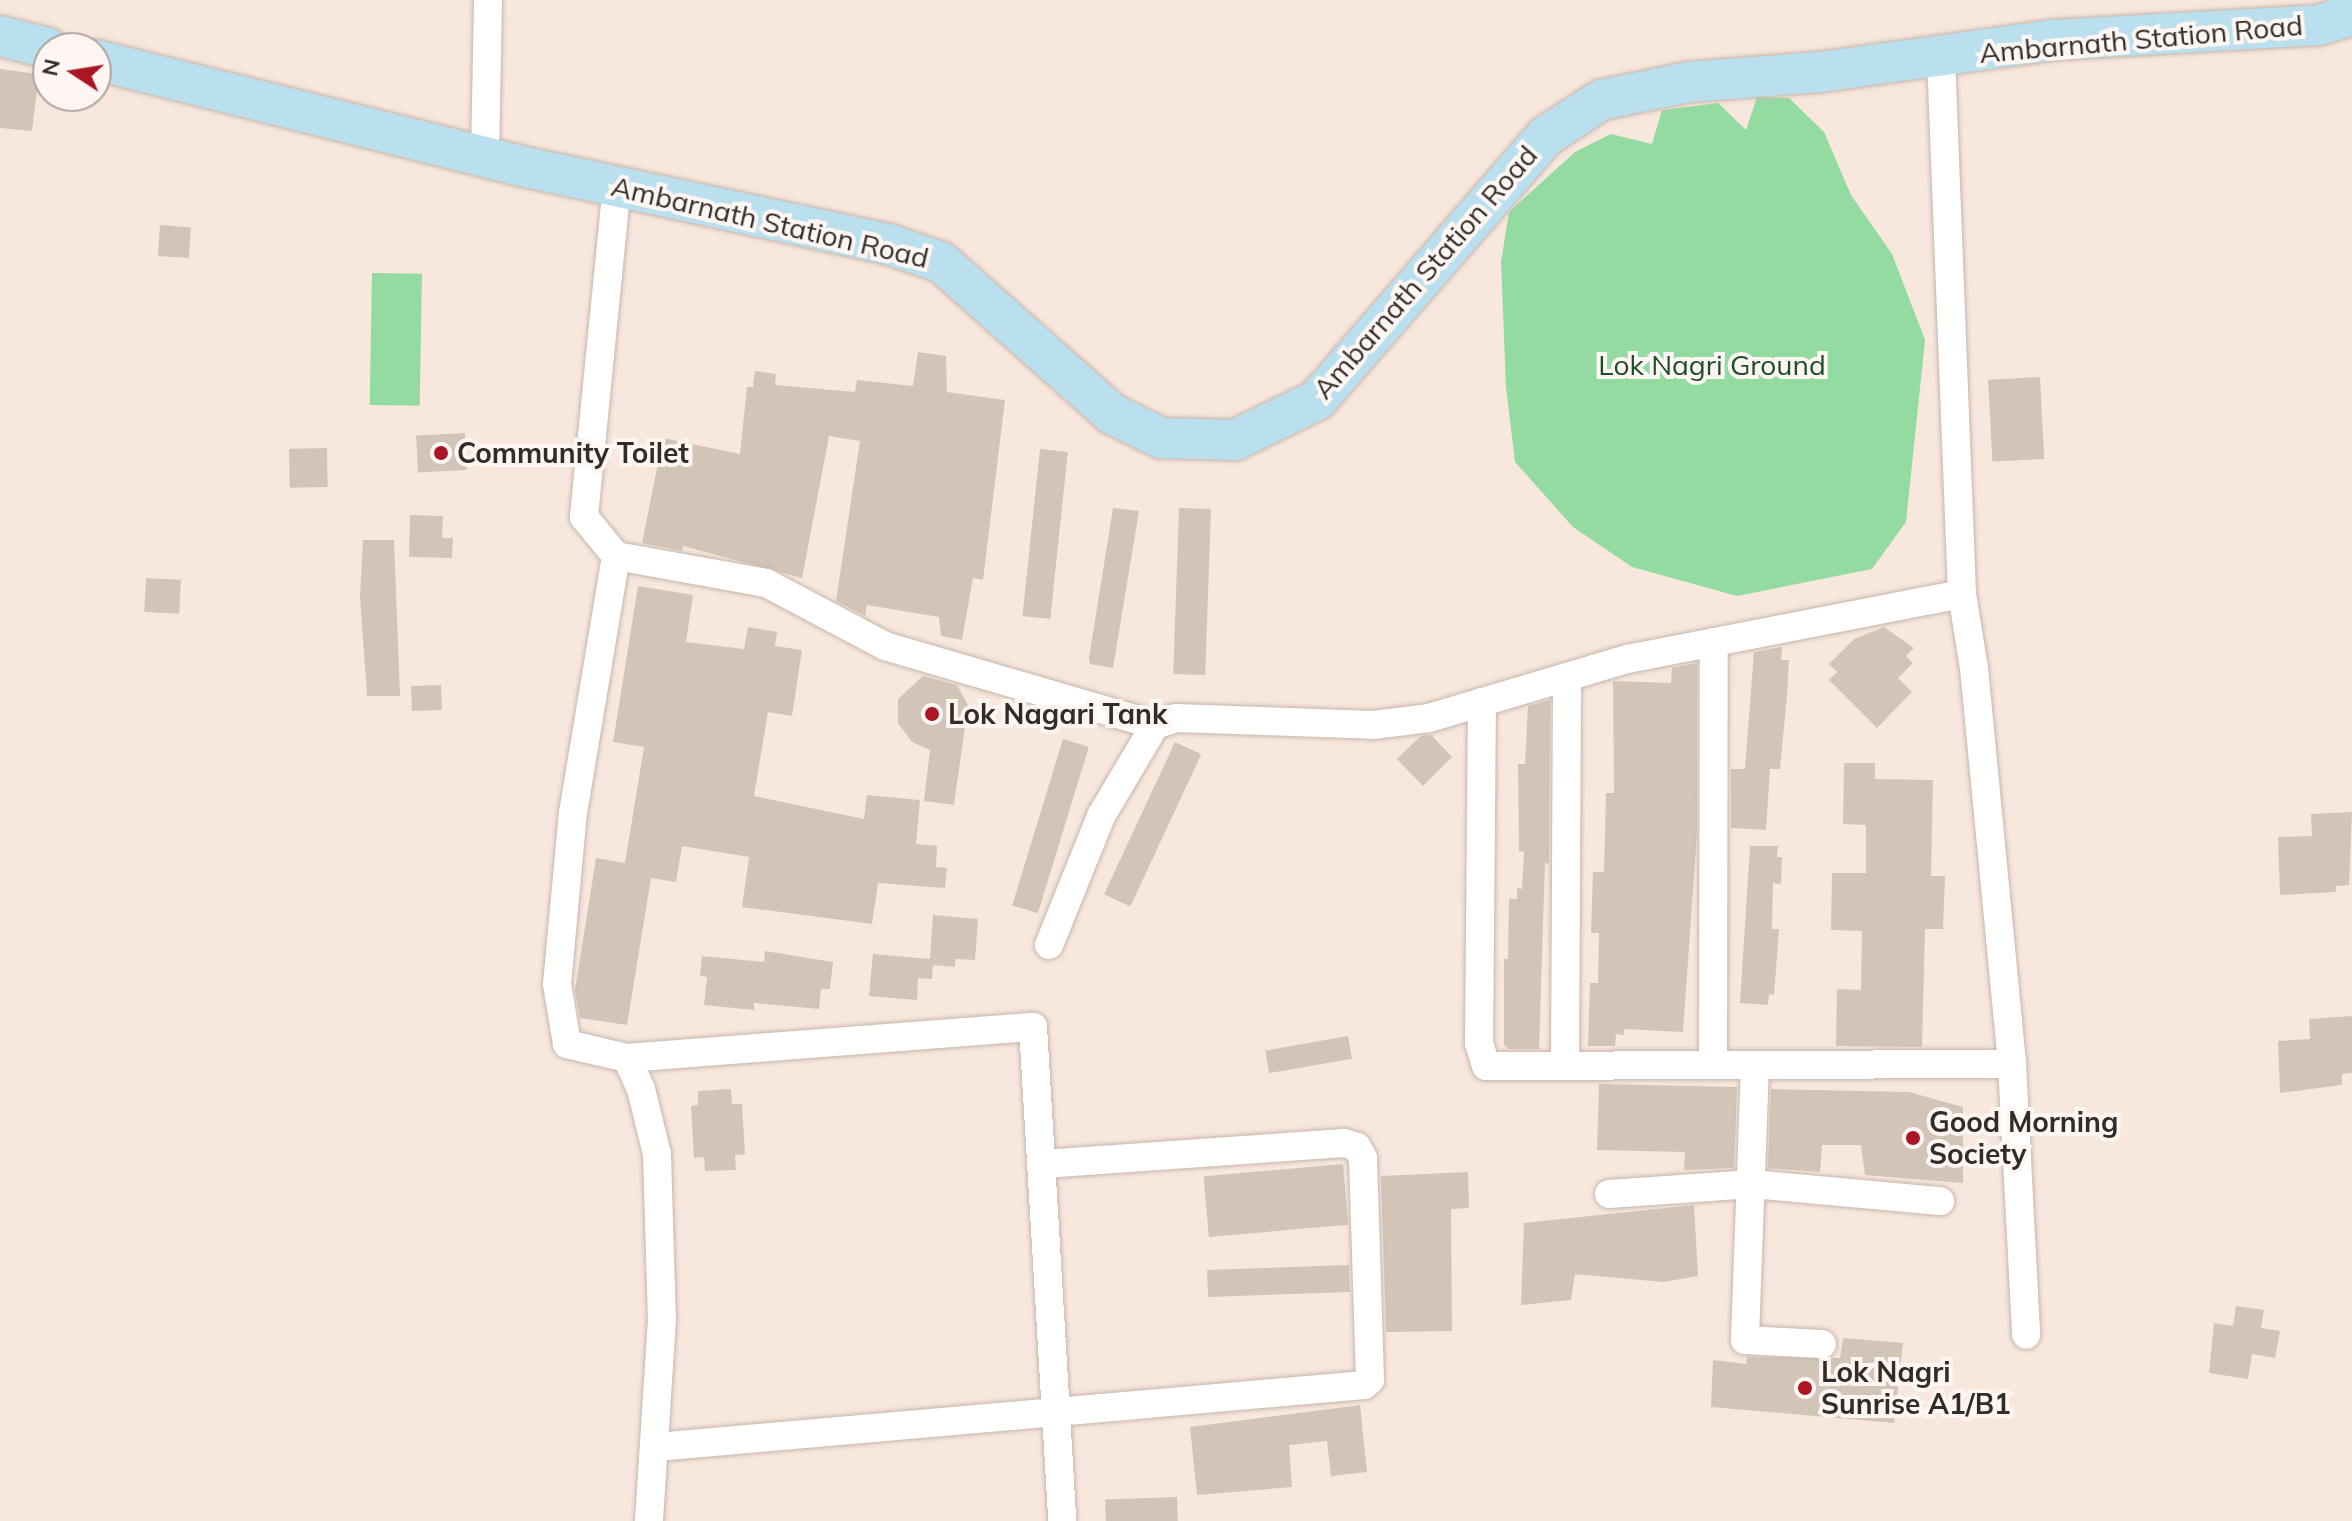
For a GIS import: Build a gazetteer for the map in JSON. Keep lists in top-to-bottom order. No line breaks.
{"streets":{"main road":["Ambarnath Station Road"]},"parks":["Lok Nagri Ground"],"places":["Community Toilet","Lok Nagari Tank","Good Morning Society","Lok Nagri Sunrise A1/B1"],"north":"left"}
